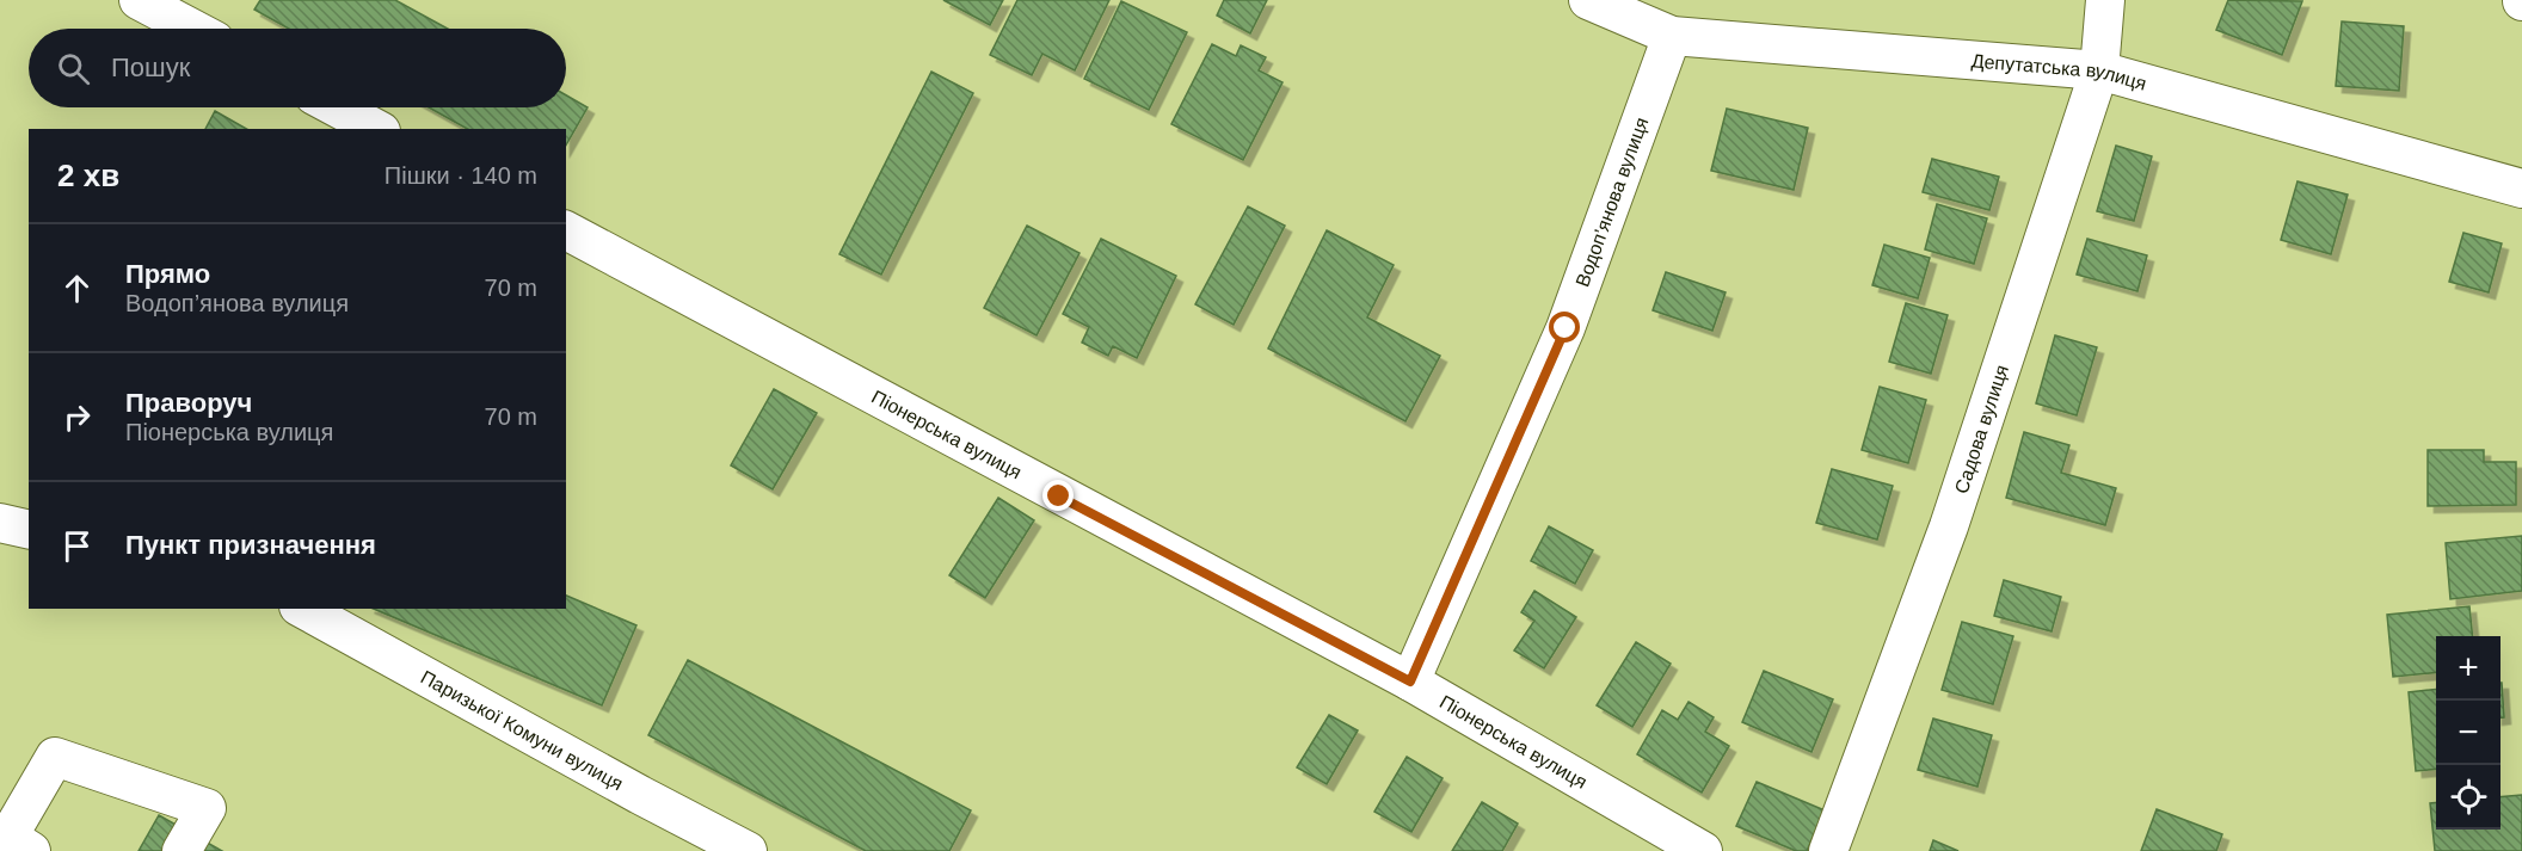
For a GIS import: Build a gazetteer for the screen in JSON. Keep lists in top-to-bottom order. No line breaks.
{"streets":{"street":["Депутатська вулиця","Водоп’янова вулиця","Садова вулиця","Піонерська вулиця","Паризької Комуни вулиця"]},"crossings":[["Депутатська вулиця","Водоп’янова вулиця"],["Депутатська вулиця","Садова вулиця"],["Водоп’янова вулиця","Піонерська вулиця"]],"page":{"search":"Пошук","heading":["2 хв","Пішки · 140 m"],"list":[["Прямо","Водоп’янова вулиця","70 m"],["Праворуч","Піонерська вулиця","70 m"],"Пункт призначення"],"map_buttons":["+","−"]}}
